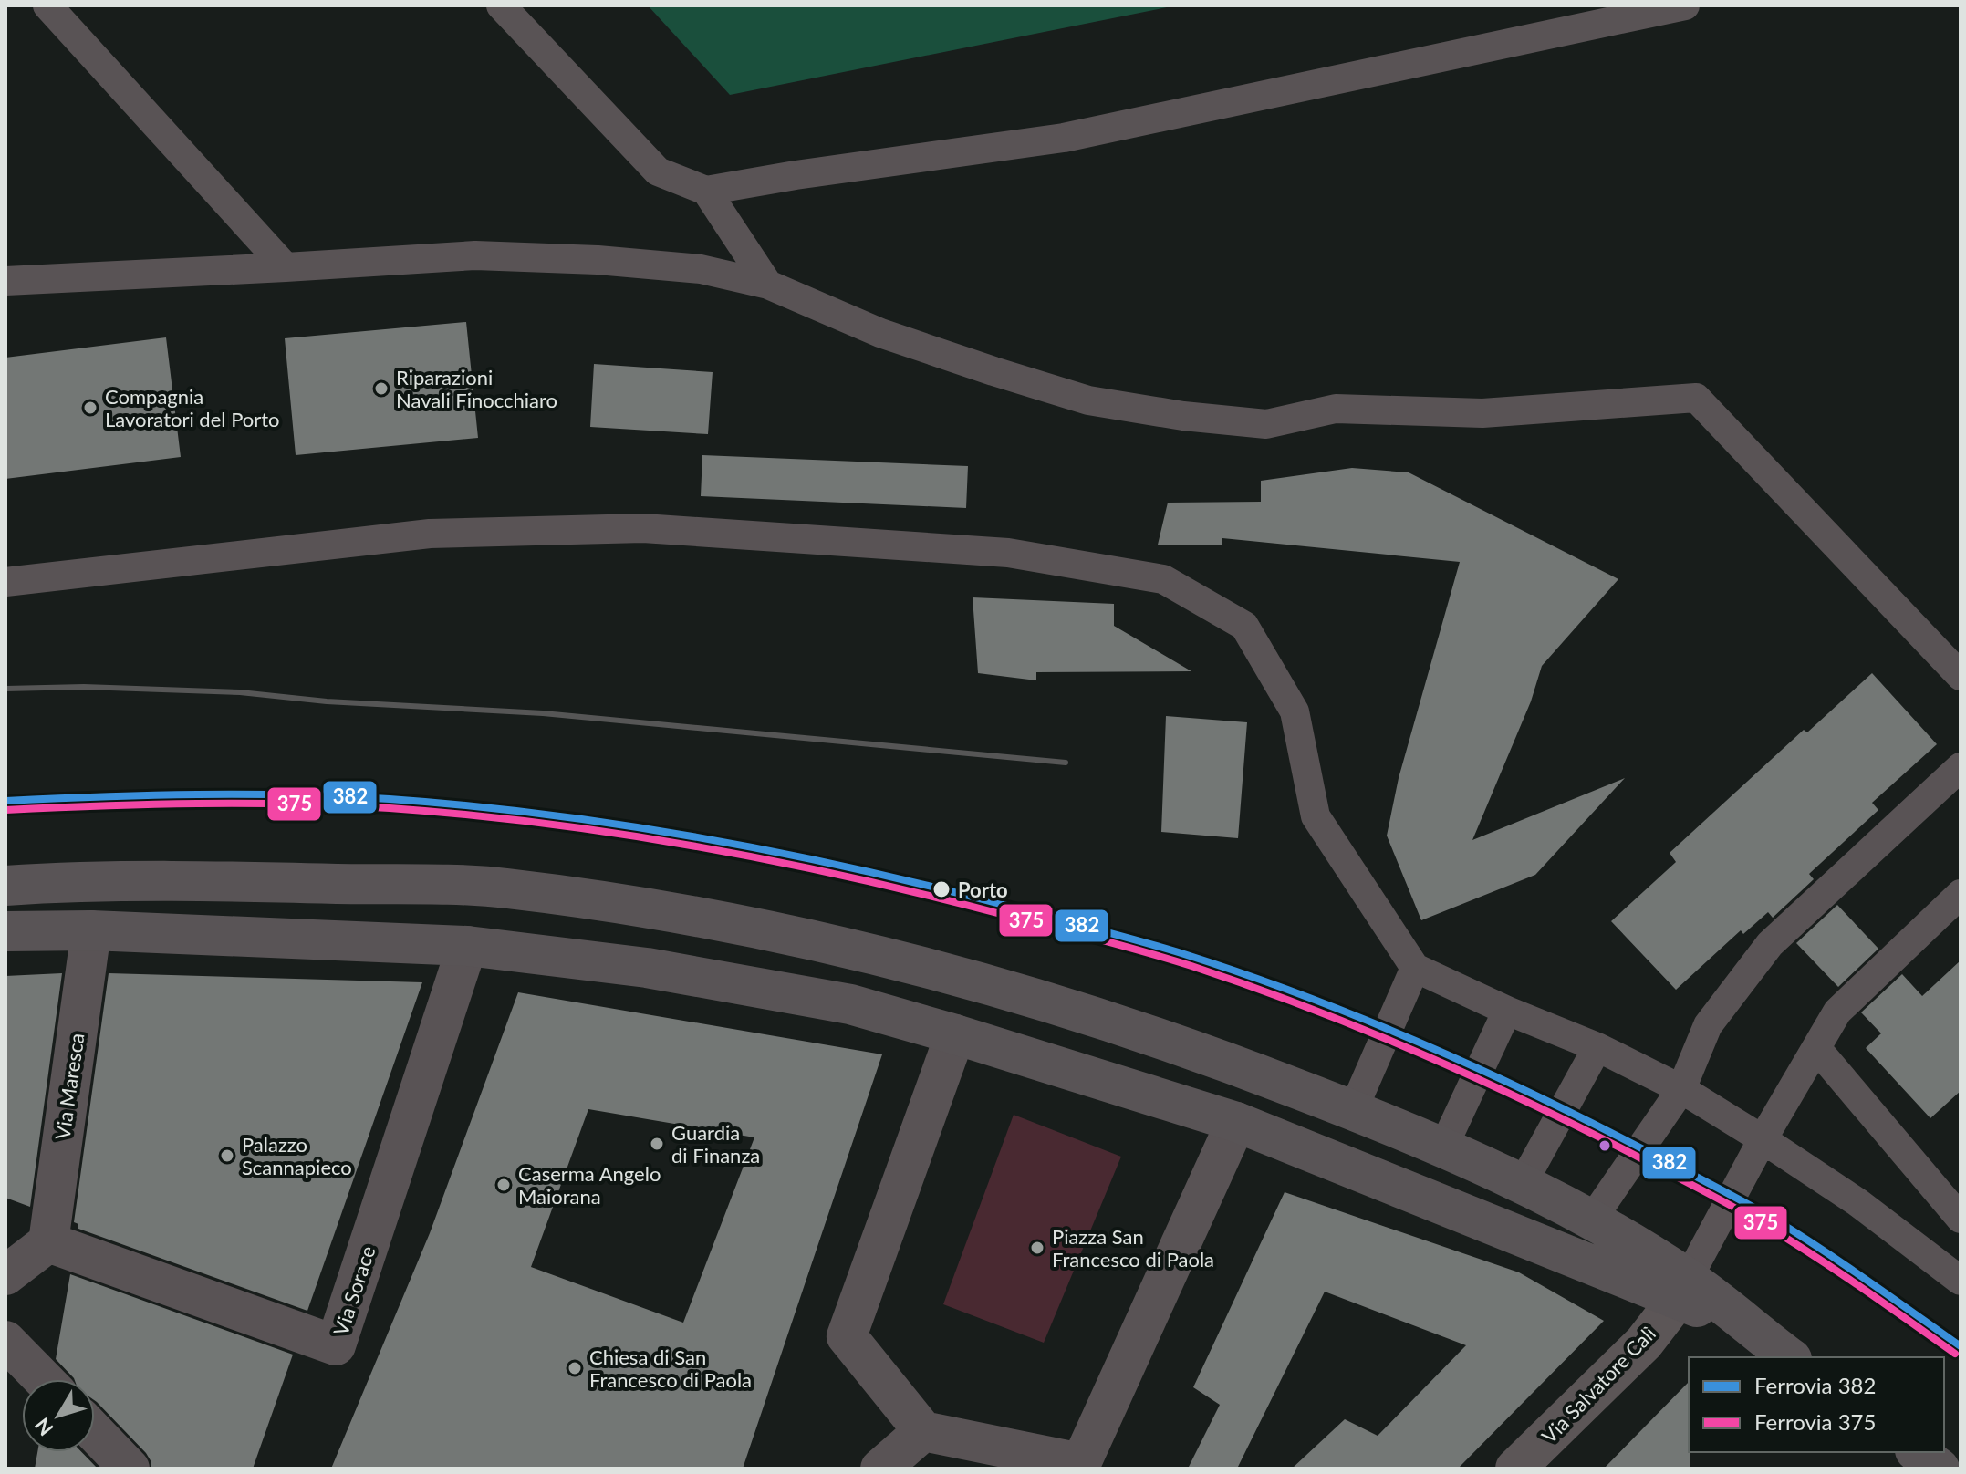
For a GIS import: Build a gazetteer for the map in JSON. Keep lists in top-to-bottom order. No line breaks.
{"streets":{"main road":["Via Salvatore Calì"],"street":["Via Maresca","Via Sorace"]},"crossings":[["Via Maresca","Via Sorace"]],"places":["Riparazioni Navali Finocchiaro","Compagnia Lavoratori del Porto","Porto","Guardia di Finanza","Palazzo Scannapieco","Caserma Angelo Maiorana","Piazza San Francesco di Paola","Chiesa di San Francesco di Paola"],"lines":["rail line 382","rail line 375"],"legend":["Ferrovia 382","Ferrovia 375"],"north":"bottom left"}
